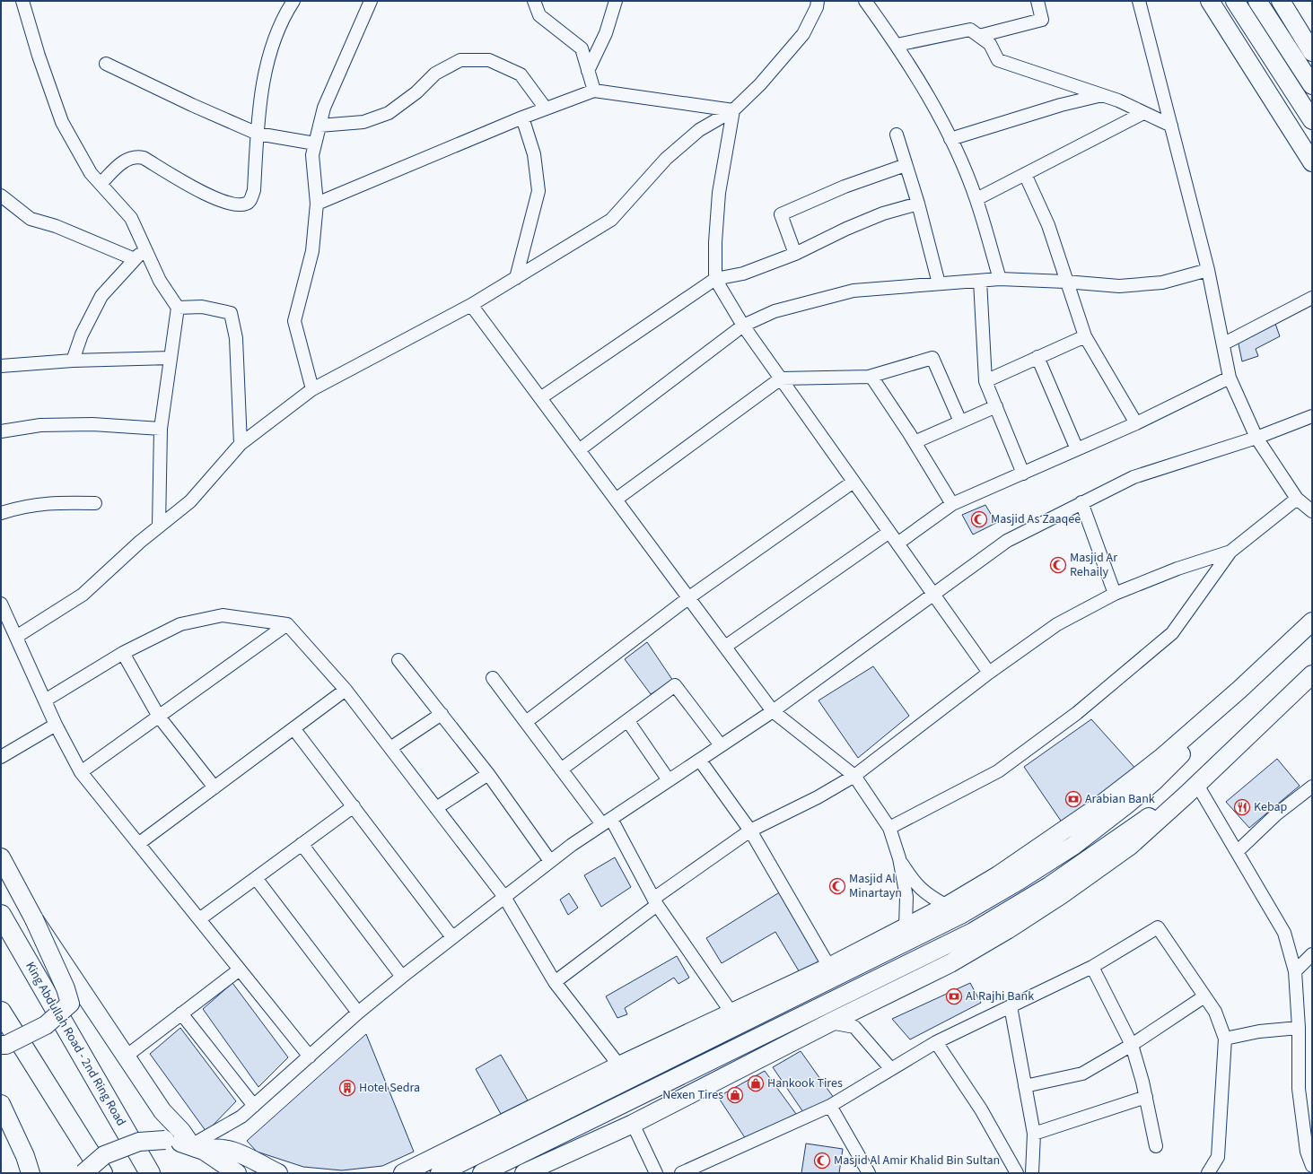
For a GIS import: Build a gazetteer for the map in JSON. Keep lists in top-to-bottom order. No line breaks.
{"streets":{"highway":["King Abdullah Road - 2nd Ring Road"]},"places":{"mosque":["Masjid As Zaaqee","Masjid Ar Rehaily","Masjid Al Minartayn","Masjid Al Amir Khalid Bin Sultan"],"bank":["Arabian Bank","Al Rajhi Bank"],"restaurant":["Kebap"],"shop":["Hankook Tires","Nexen Tires"],"building":["Hotel Sedra"]}}
